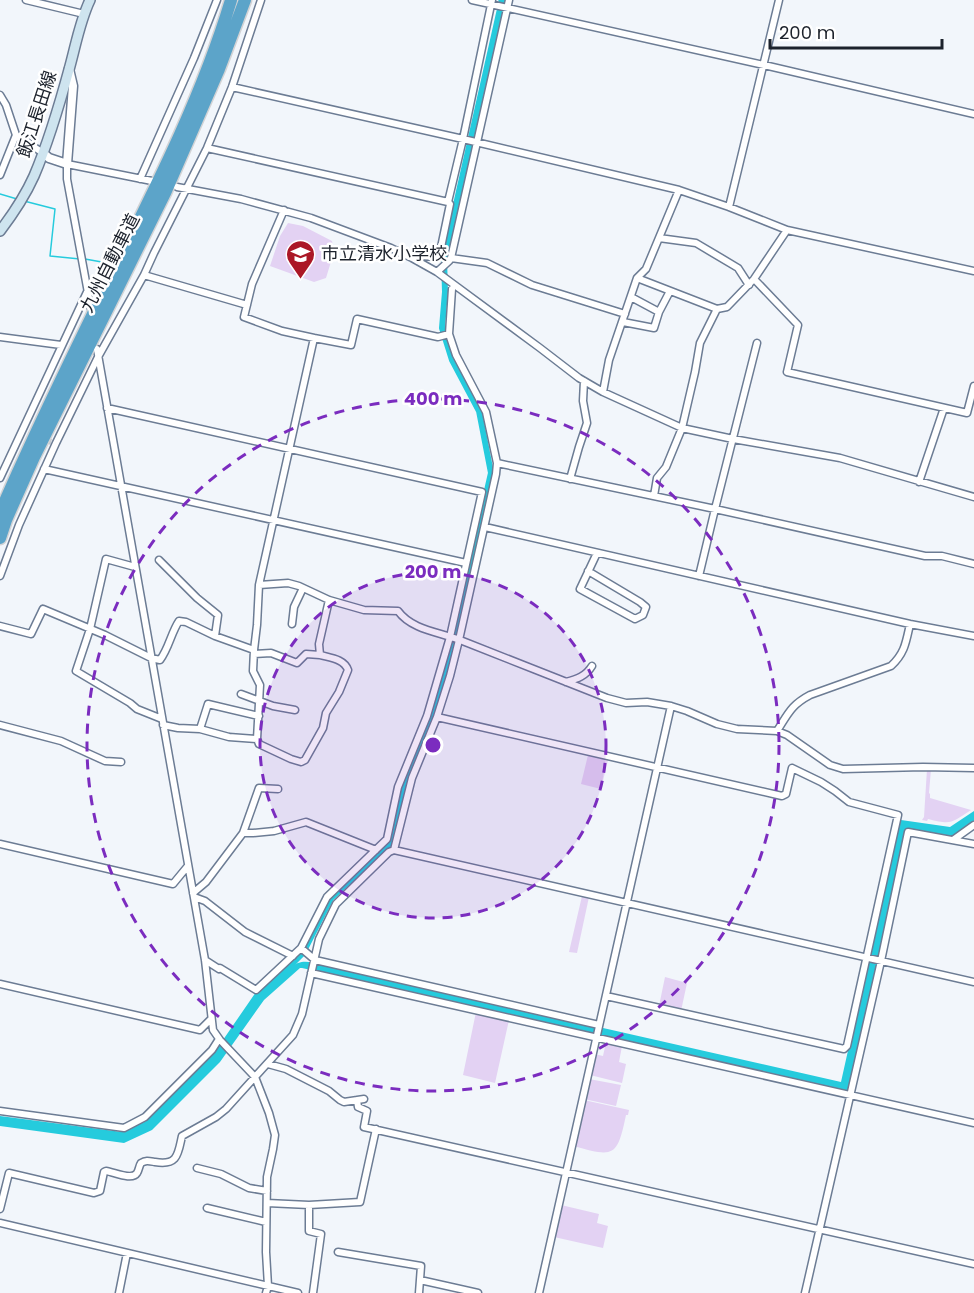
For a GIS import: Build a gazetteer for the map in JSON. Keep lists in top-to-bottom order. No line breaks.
{"streets":{"highway":["九州自動車道"],"main road":["飯江長田線"]},"places":{"school or university":["市立清水小学校"]},"scale_bar":"200 m","rings":["400 m","200 m"]}
